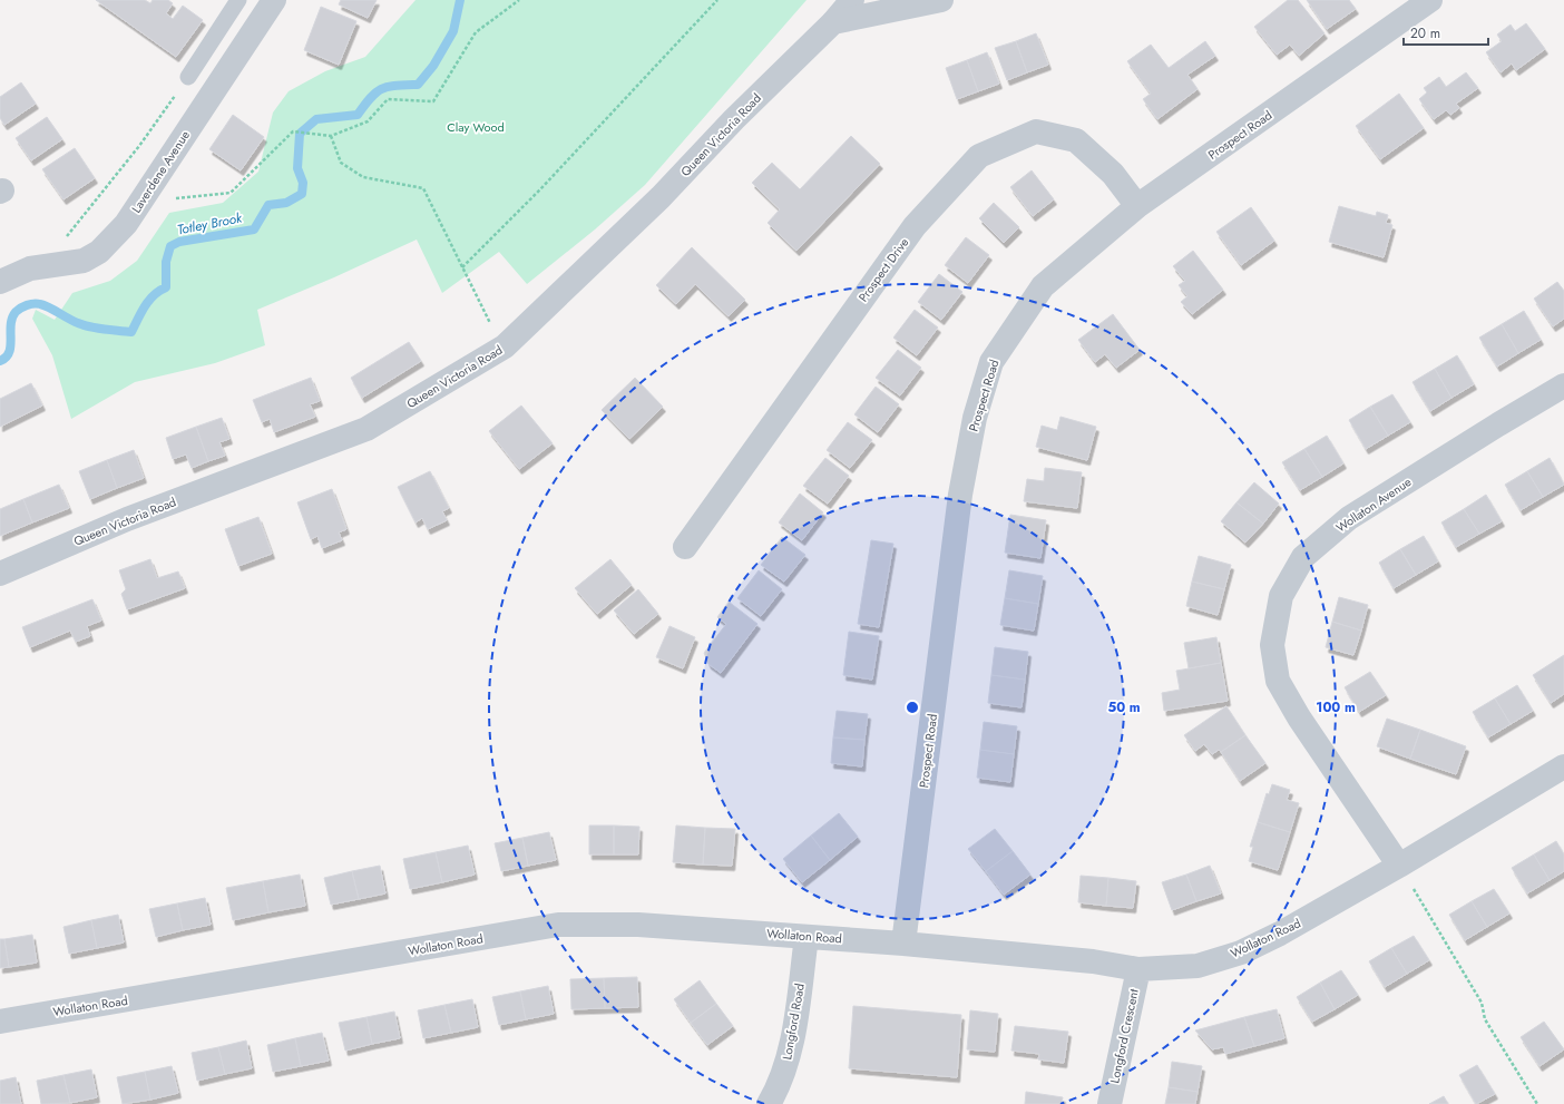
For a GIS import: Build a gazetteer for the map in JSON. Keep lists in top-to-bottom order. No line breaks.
{"streets":{"street":["Queen Victoria Road","Prospect Road","Laverdene Avenue","Prospect Drive","Wollaton Avenue","Wollaton Road","Longford Road","Longford Crescent"]},"crossings":[["Prospect Road","Prospect Drive"],["Prospect Road","Wollaton Road"],["Wollaton Avenue","Wollaton Road"],["Wollaton Road","Longford Road"],["Wollaton Road","Longford Crescent"]],"water":["Totley Brook"],"parks":["Clay Wood"],"scale_bar":"20 m","rings":["50 m","100 m"]}
